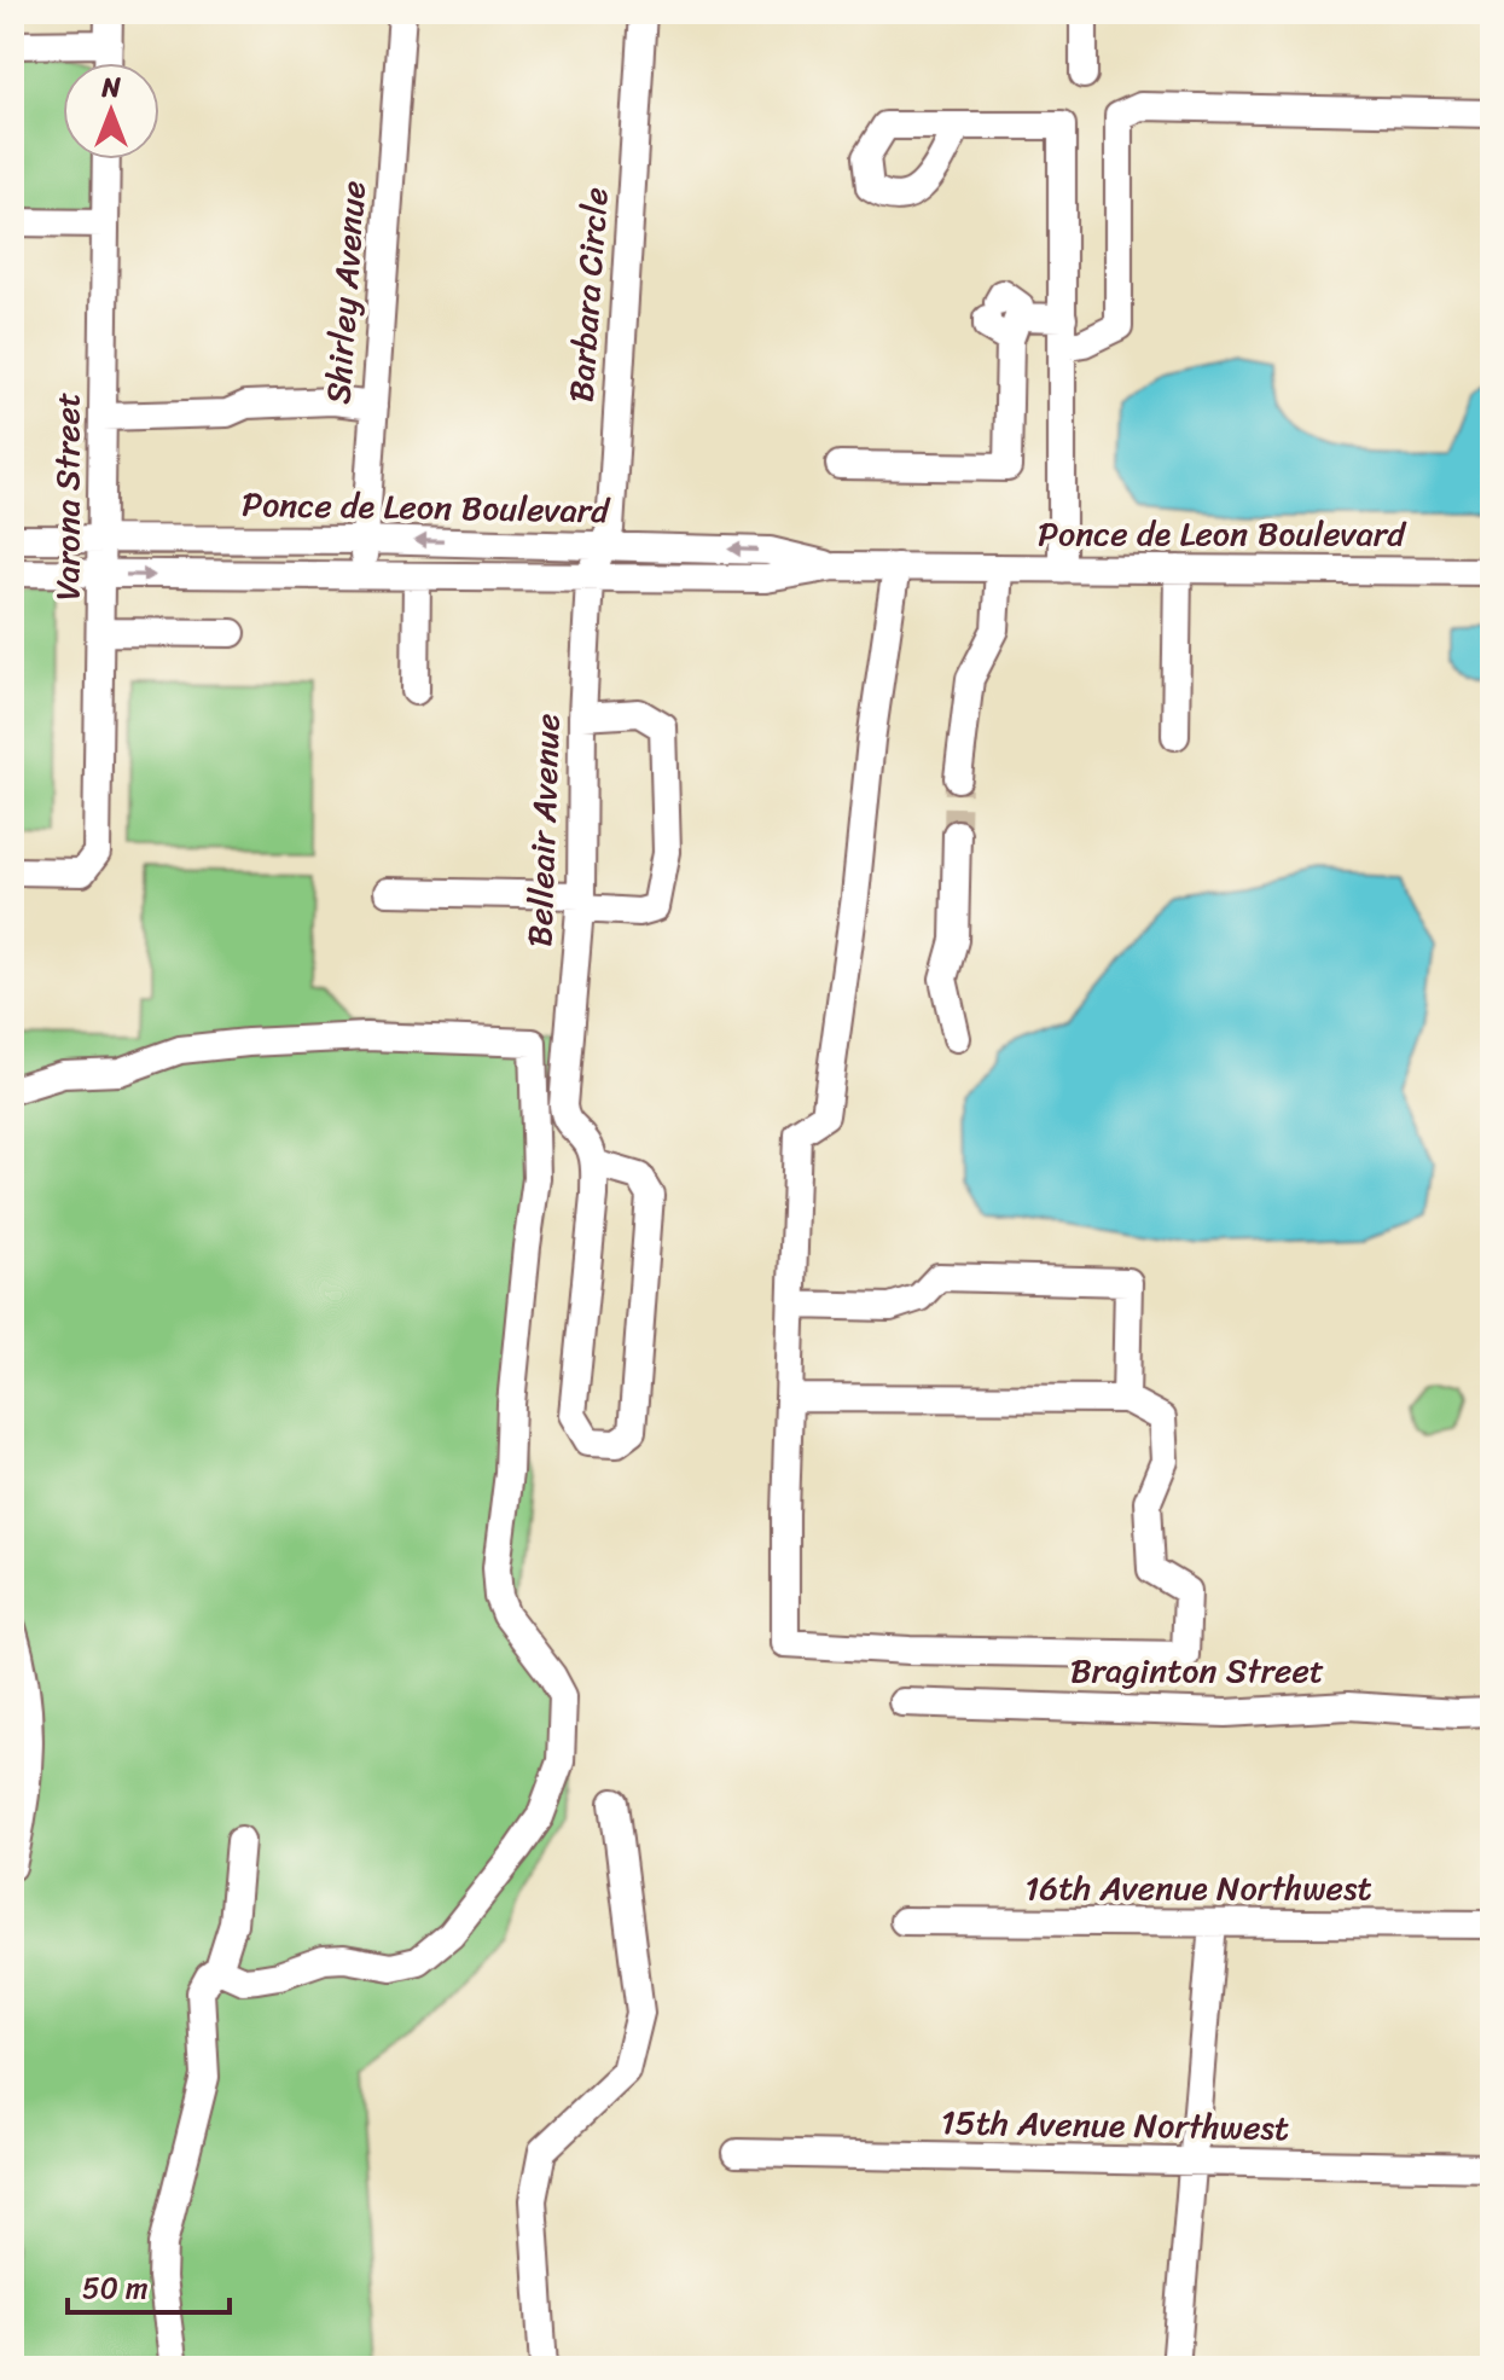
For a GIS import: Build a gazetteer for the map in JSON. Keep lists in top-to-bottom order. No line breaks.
{"streets":{"street":["Shirley Avenue","Barbara Circle","Varona Street","Ponce de Leon Boulevard","Belleair Avenue","Braginton Street","16th Avenue Northwest","15th Avenue Northwest"]},"crossings":[["Shirley Avenue","Ponce de Leon Boulevard"],["Barbara Circle","Ponce de Leon Boulevard"],["Barbara Circle","Belleair Avenue"],["Varona Street","Ponce de Leon Boulevard"],["Ponce de Leon Boulevard","Belleair Avenue"]],"scale_bar":"50 m","north":"top"}
